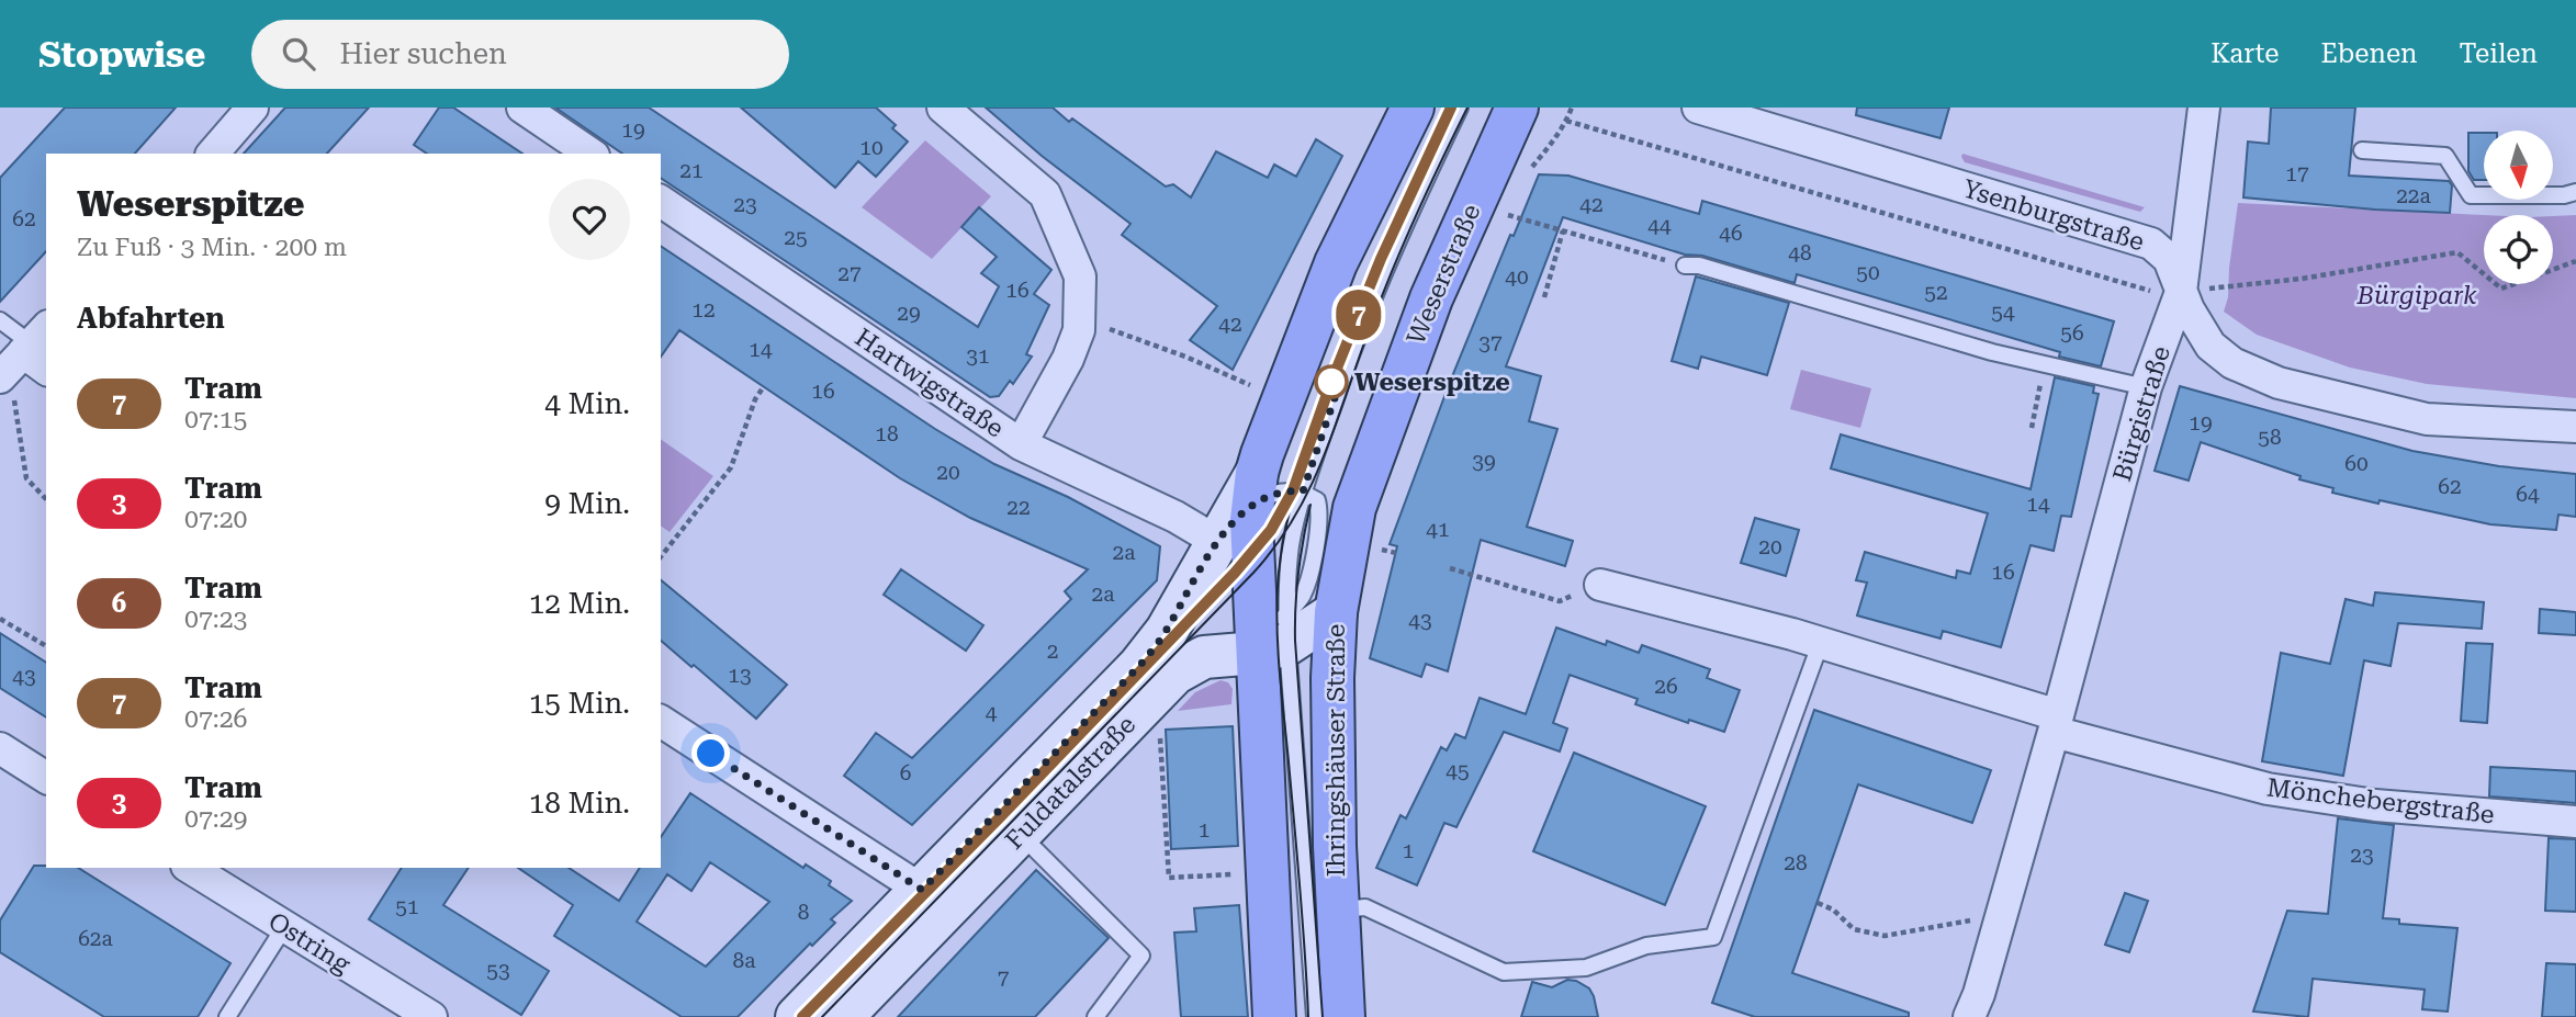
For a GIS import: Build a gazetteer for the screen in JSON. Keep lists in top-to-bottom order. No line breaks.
{"streets":{"main road":["Weserstraße","Ihringshäuser Straße","Fuldatalstraße"],"street":["Ysenburgstraße","Hartwigstraße","Bürgistraße","Mönchebergstraße","Ostring"]},"crossings":[["Ysenburgstraße","Bürgistraße"],["Weserstraße","Ihringshäuser Straße"],["Hartwigstraße","Fuldatalstraße"],["Bürgistraße","Mönchebergstraße"],["Ihringshäuser Straße","Fuldatalstraße"]],"parks":["Bürgipark"],"places":["Weserspitze"],"lines":["tram line 7"],"house_numbers":["19","10","21","17","22a","23","42","62","44","46","25","48","50","27","40","16","52","12","54","29","42","56","37","14","31","16","19","18","58","39","60","20","62","64","14","22","41","20","2a","16","2a","43","2","13","43","26","4","45","6","1","1","23","28","51","8","62a","8a","53","7"],"north":"bottom","page":{"header":"Stopwise","search":"Hier suchen","nav":["Karte","Ebenen","Teilen"],"on_map":"7","heading":[["Weserspitze","Zu Fuß · 3 Min. · 200 m"],"Abfahrten"],"list":[{"mark":"7","name":"Tram","note":"07:15","value":"4 Min."},{"mark":"3","name":"Tram","note":"07:20","value":"9 Min."},{"mark":"6","name":"Tram","note":"07:23","value":"12 Min."},{"mark":"7","name":"Tram","note":"07:26","value":"15 Min."},{"mark":"3","name":"Tram","note":"07:29","value":"18 Min."}]}}
